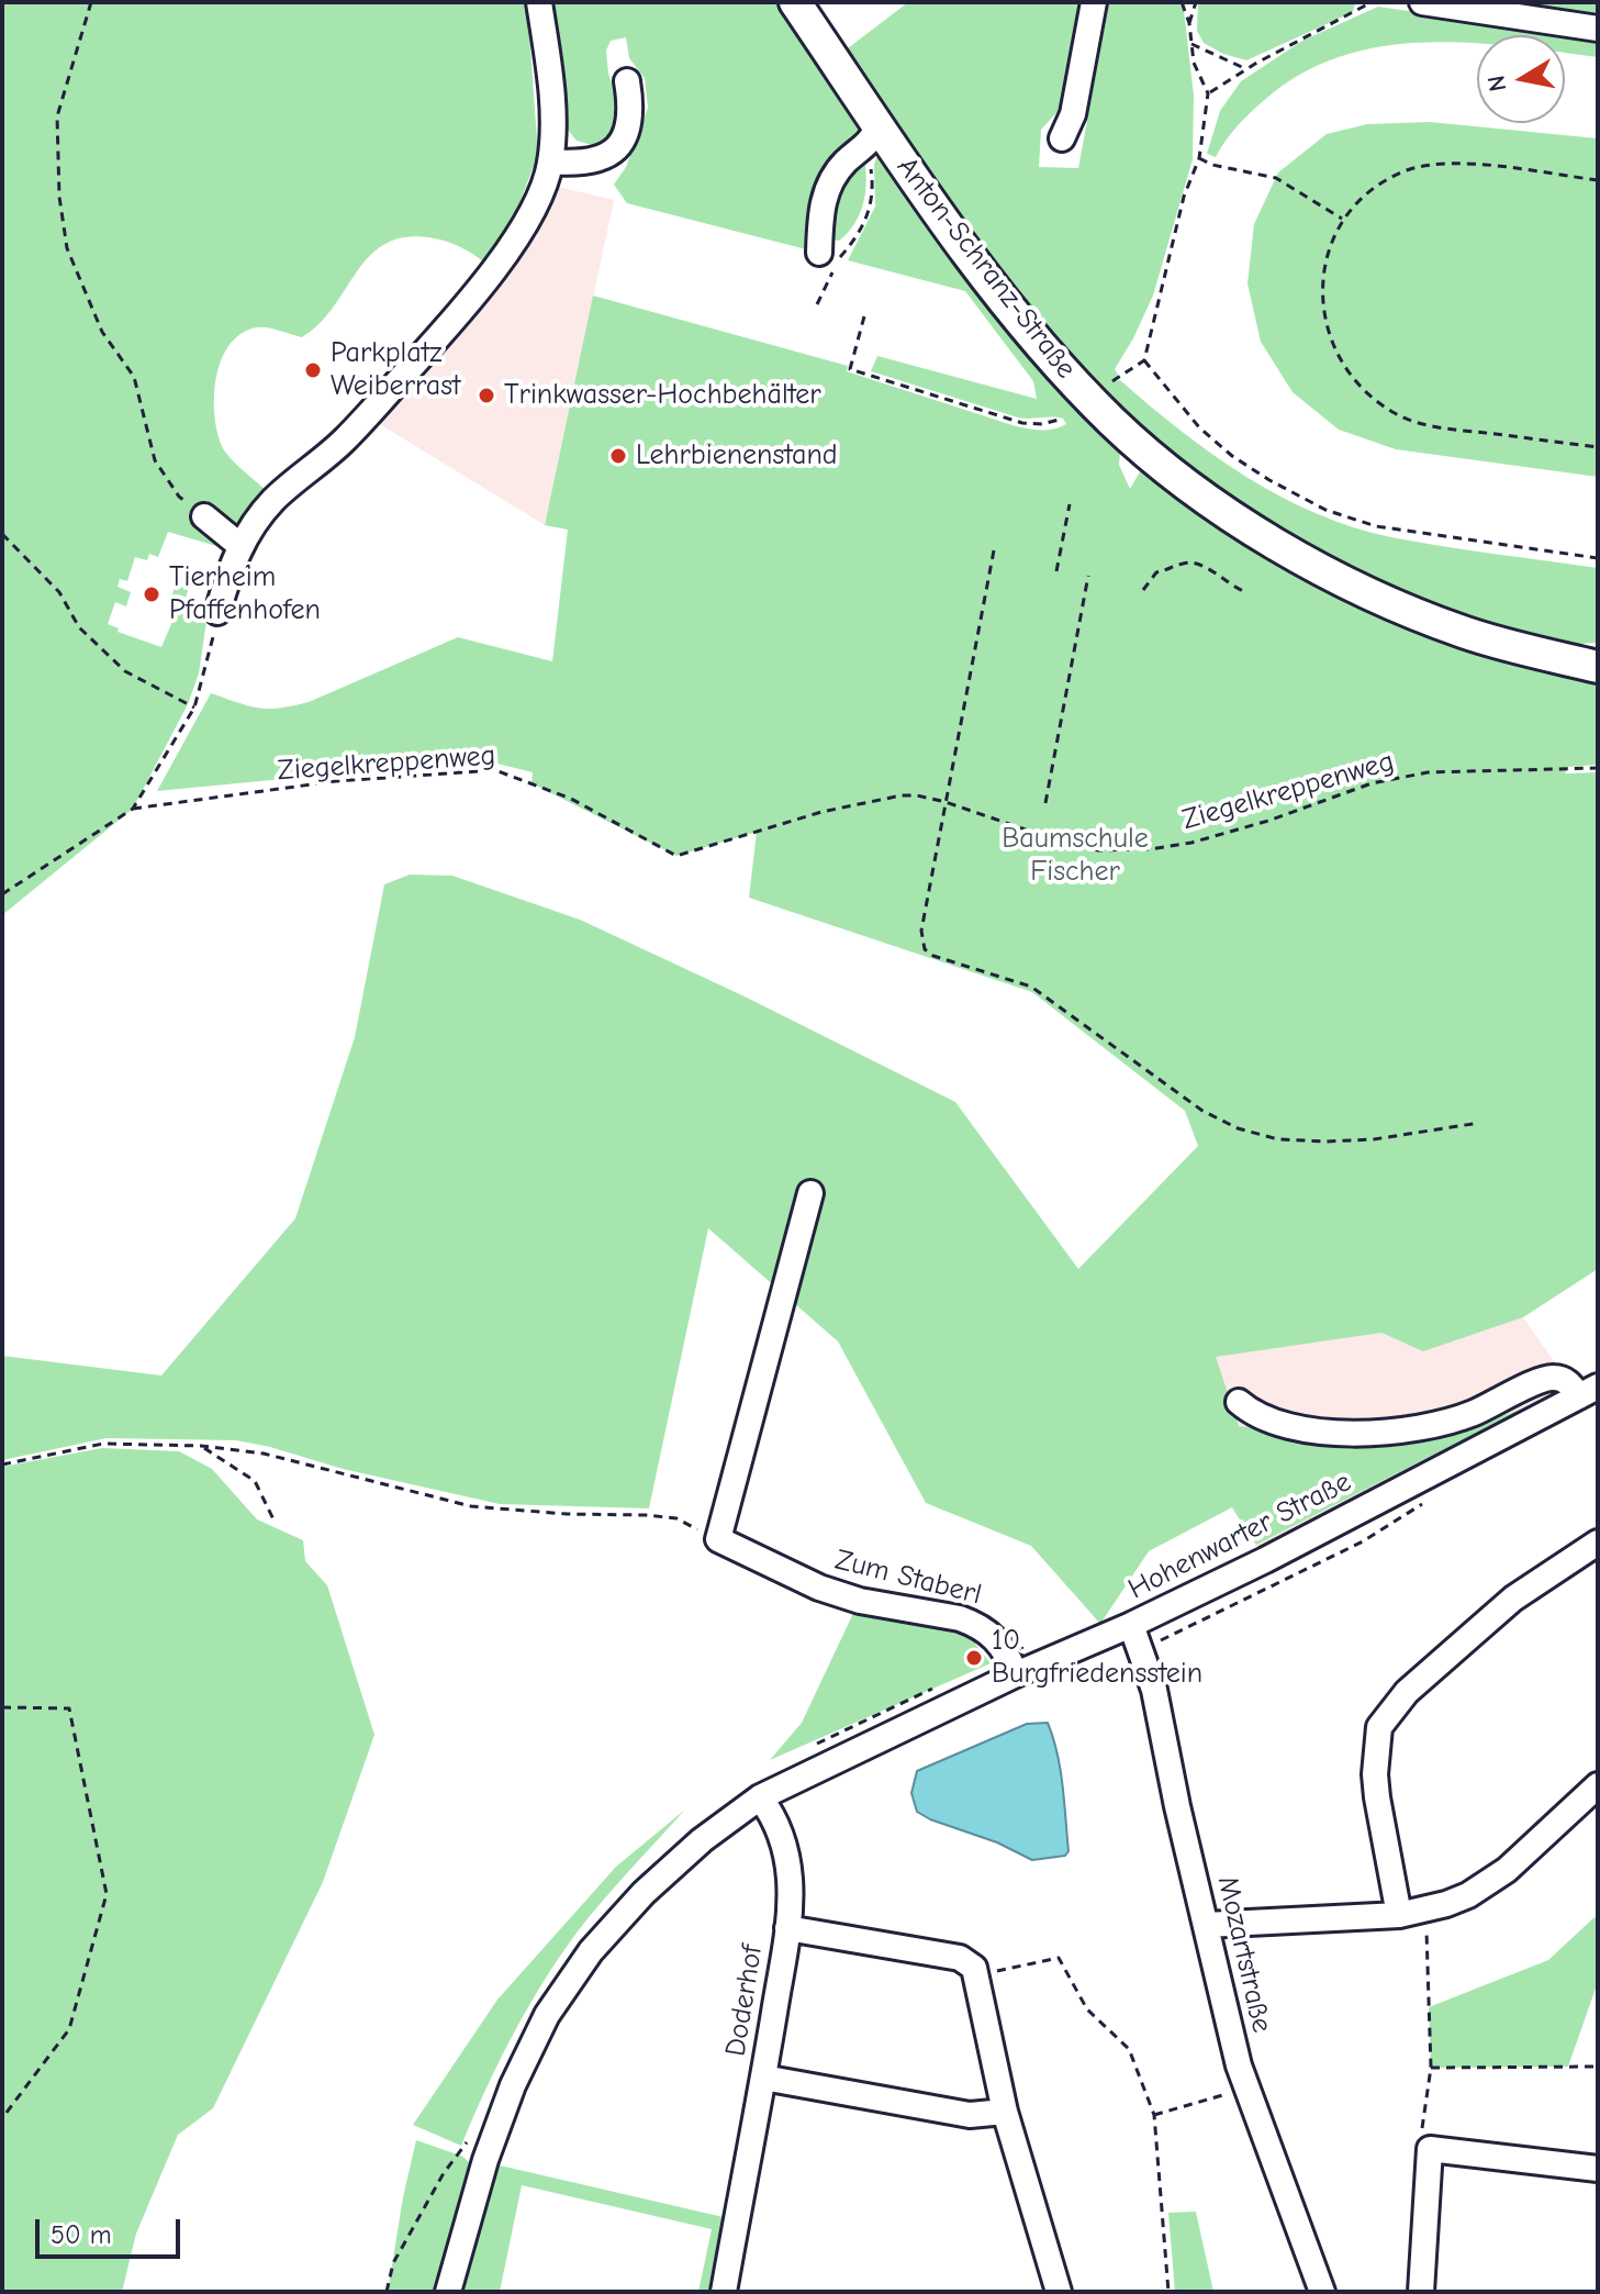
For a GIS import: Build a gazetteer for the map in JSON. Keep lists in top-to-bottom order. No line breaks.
{"streets":{"main road":["Anton-Schranz-Straße"],"street":["Hohenwarter Straße","Zum Staberl","Mozartstraße","Doderhof"],"path":["Ziegelkreppenweg"]},"crossings":[["Hohenwarter Straße","Zum Staberl"],["Hohenwarter Straße","Mozartstraße"],["Hohenwarter Straße","Doderhof"]],"parks":["Baumschule Fischer"],"places":["Parkplatz Weiberrast","Trinkwasser-Hochbehälter","Lehrbienenstand","Tierheim Pfaffenhofen","10. Burgfriedensstein"],"scale_bar":"50 m","north":"left"}
